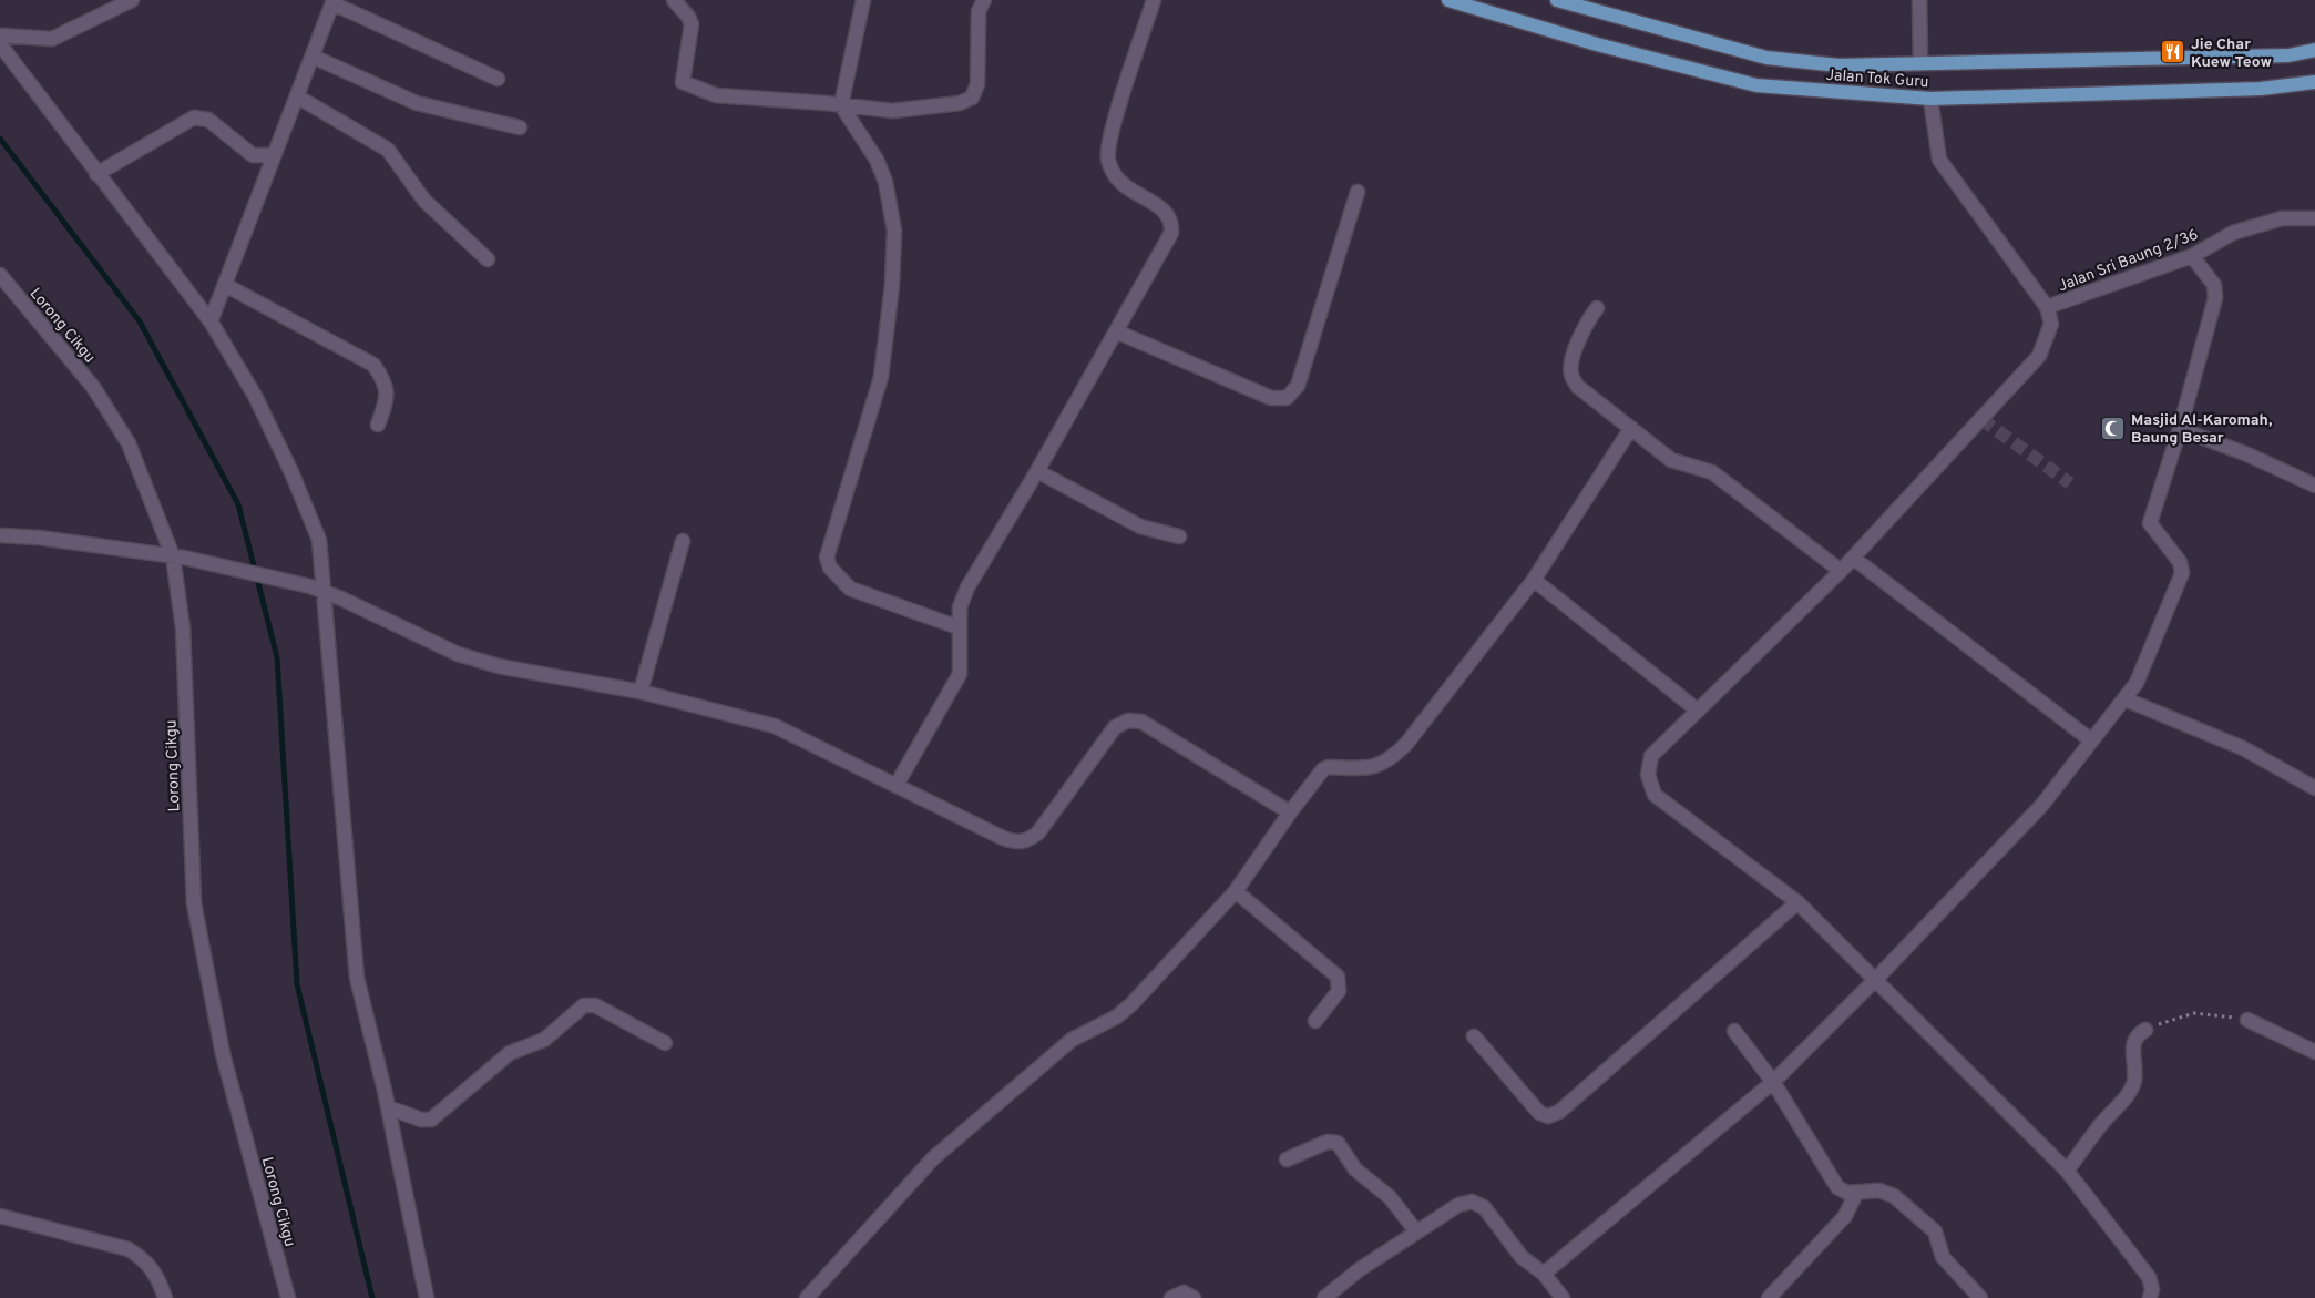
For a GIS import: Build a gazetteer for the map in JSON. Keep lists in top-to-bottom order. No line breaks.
{"streets":{"main road":["Jalan Tok Guru"],"street":["Jalan Sri Baung 2/36","Lorong Cikgu"]},"places":{"restaurant":["Jie Char Kuew Teow"],"mosque":["Masjid Al-Karomah, Baung Besar"]}}
